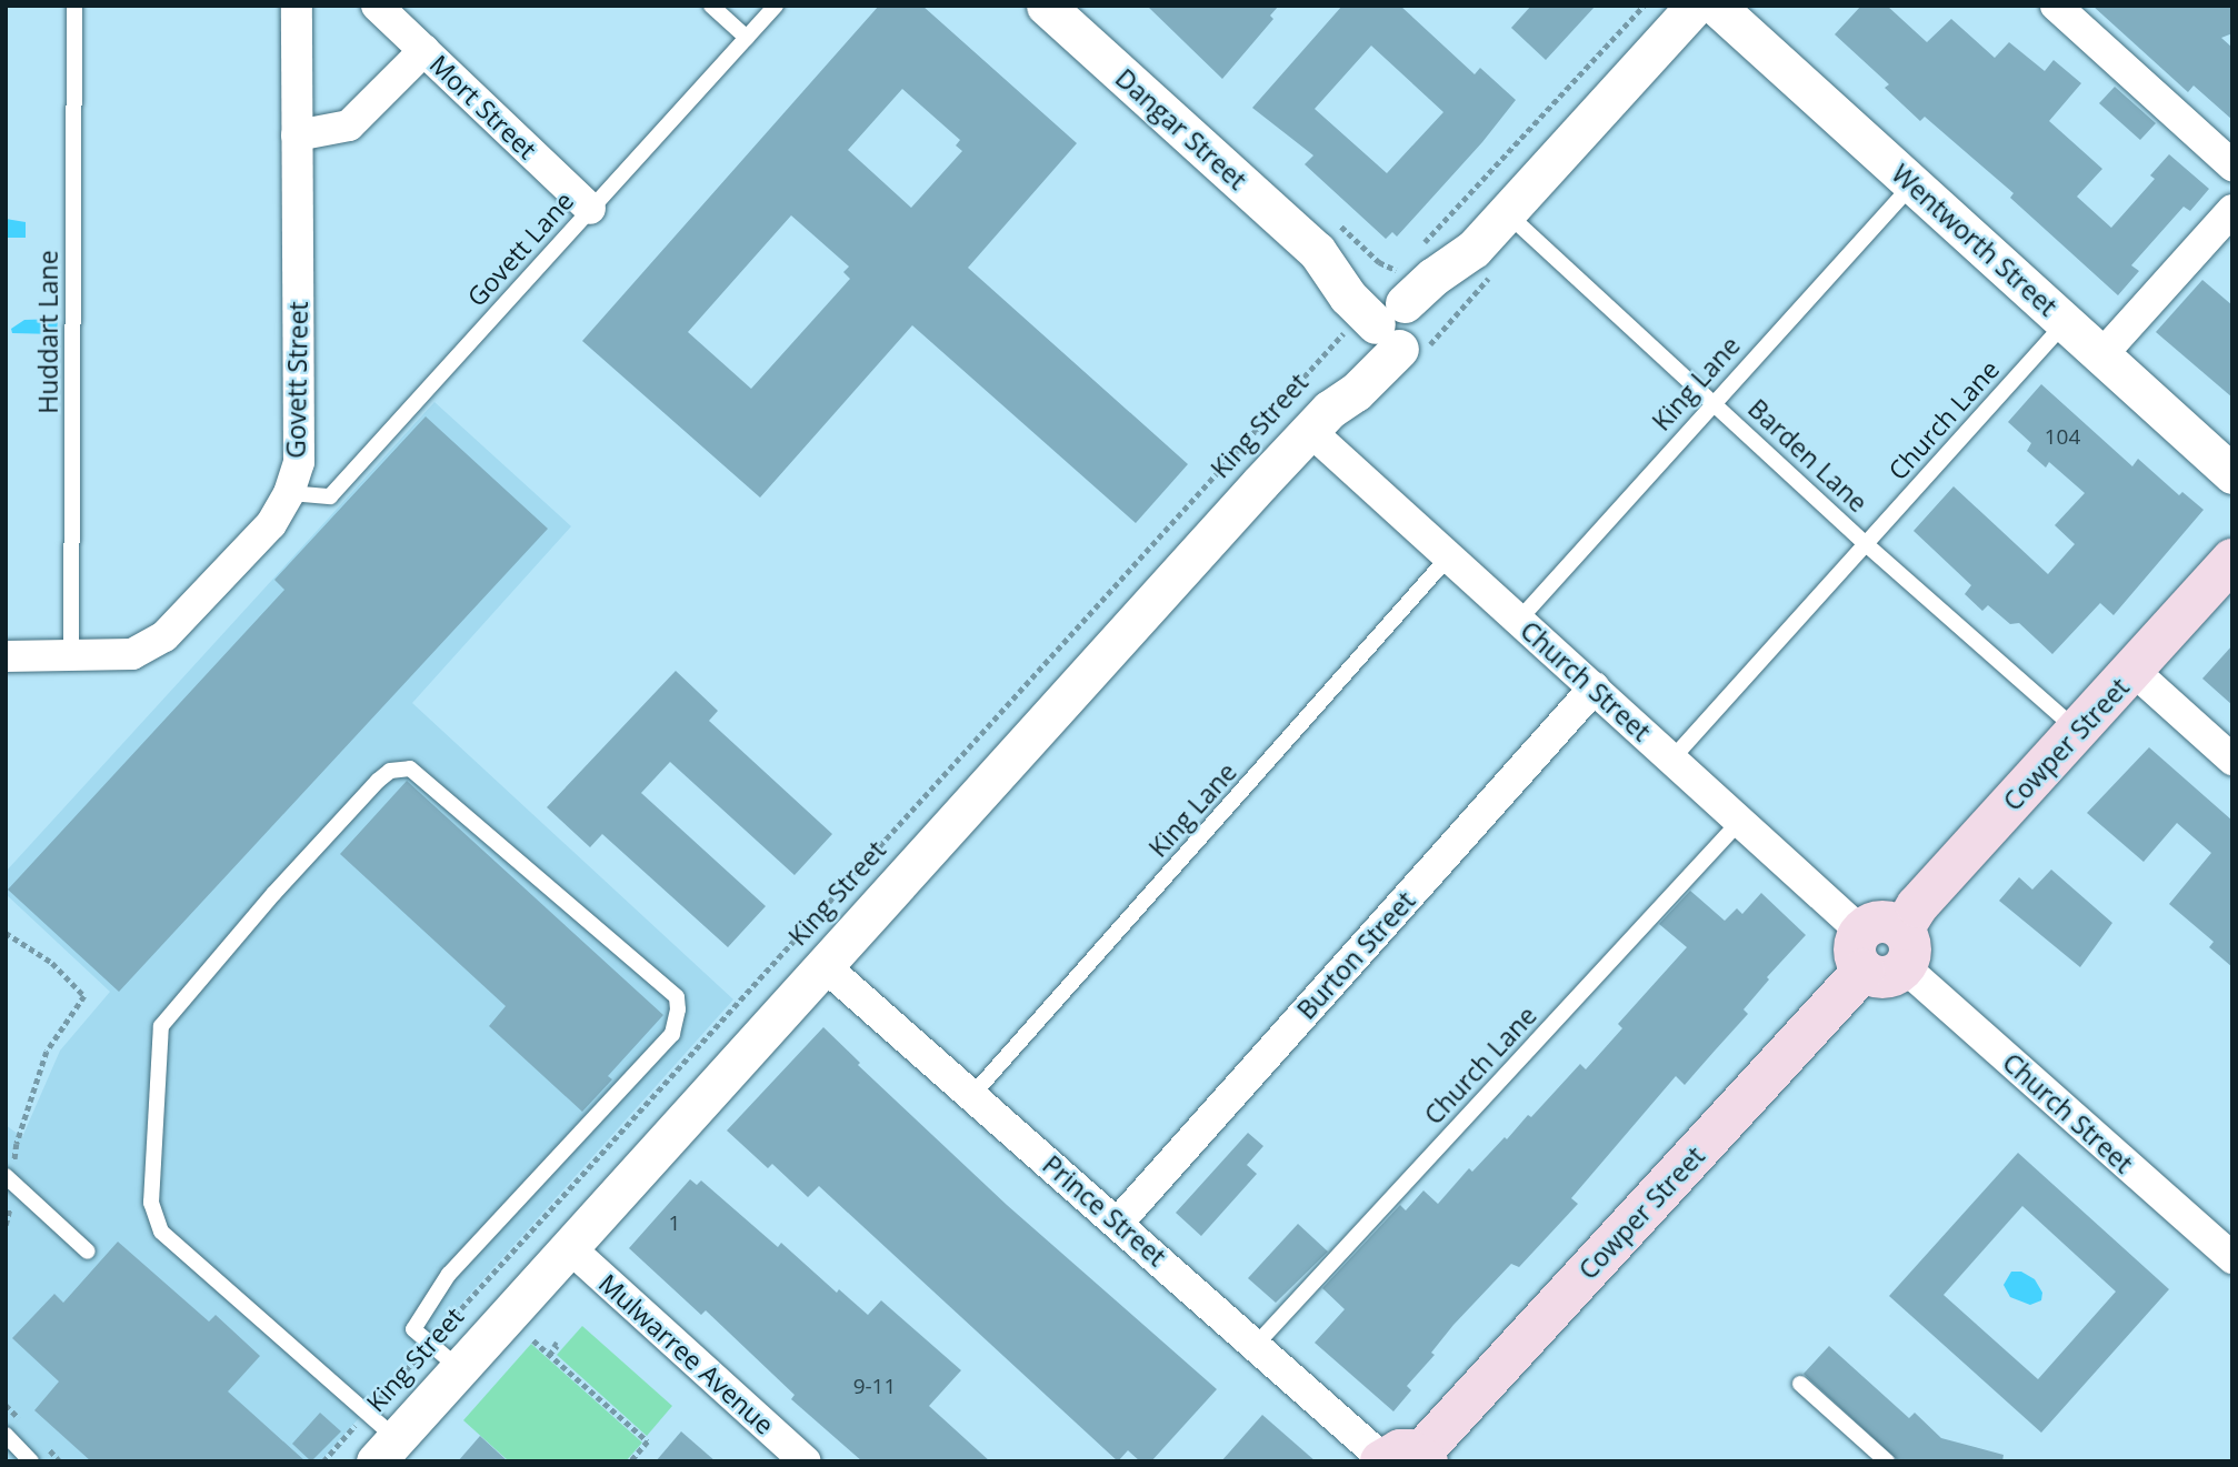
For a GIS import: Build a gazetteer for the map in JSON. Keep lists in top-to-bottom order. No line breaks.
{"streets":{"main road":["Cowper Street"],"street":["Mort Street","Dangar Street","Wentworth Street","Govett Street","King Street","Church Street","Burton Street","Prince Street","Mulwarree Avenue"],"lane":["Govett Lane","Huddart Lane","King Lane","Church Lane","Barden Lane"]},"crossings":[["Mort Street","Govett Lane"],["Dangar Street","King Street"],["Wentworth Street","King Lane"],["Wentworth Street","Church Lane"],["Govett Lane","Govett Street"],["Huddart Lane","Govett Street"],["King Lane","Barden Lane"],["King Lane","Church Street"],["King Lane","Prince Street"],["Church Lane","Barden Lane"],["Church Lane","Church Street"],["Church Lane","Prince Street"],["King Street","Barden Lane"],["King Street","Church Street"],["King Street","Prince Street"],["King Street","Mulwarree Avenue"],["Barden Lane","Cowper Street"],["Church Street","Cowper Street"],["Church Street","Burton Street"],["Cowper Street","Prince Street"],["Burton Street","Prince Street"]],"house_numbers":["104","1","9-11"]}
